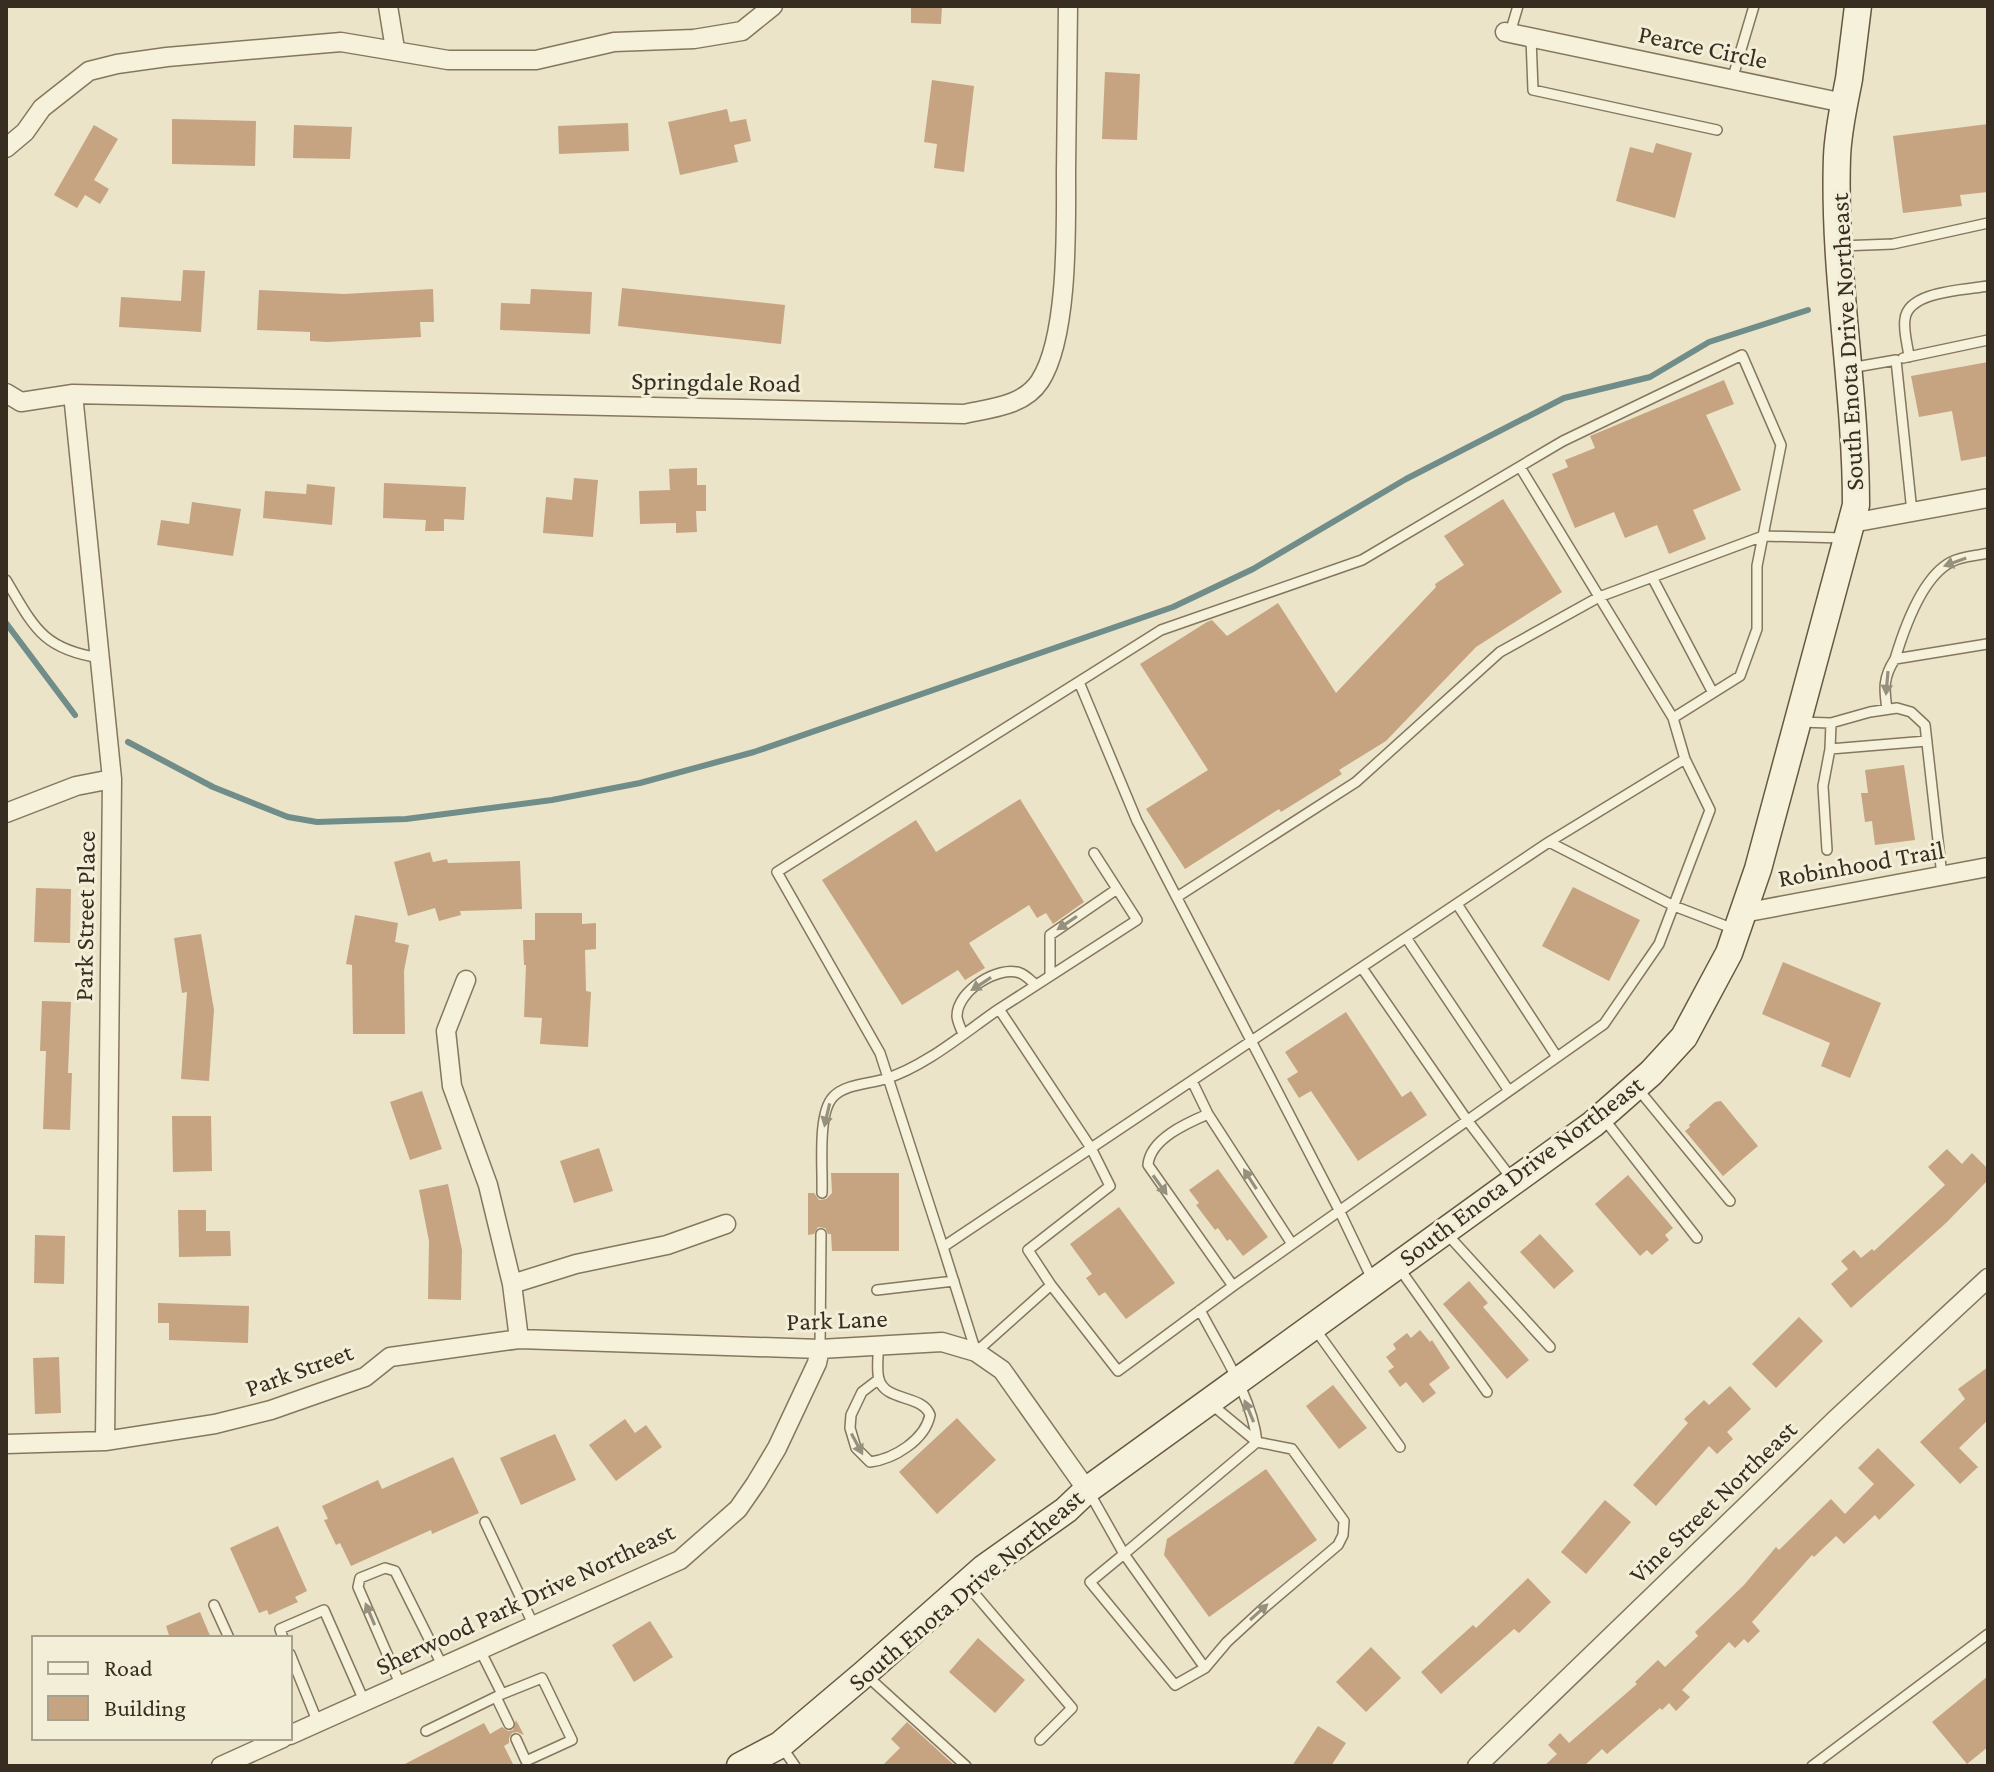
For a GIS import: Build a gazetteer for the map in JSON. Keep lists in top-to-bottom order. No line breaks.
{"streets":{"main road":["South Enota Drive Northeast"],"street":["Pearce Circle","Springdale Road","Robinhood Trail","Park Street Place","Park Lane","Park Street","Vine Street Northeast","Sherwood Park Drive Northeast"]},"crossings":[["Pearce Circle","South Enota Drive Northeast"],["South Enota Drive Northeast","Robinhood Trail"],["South Enota Drive Northeast","Park Lane"],["Springdale Road","Park Street Place"],["Park Street Place","Park Street"],["Park Lane","Park Street"],["Park Lane","Sherwood Park Drive Northeast"]],"legend":["Road","Building"]}
